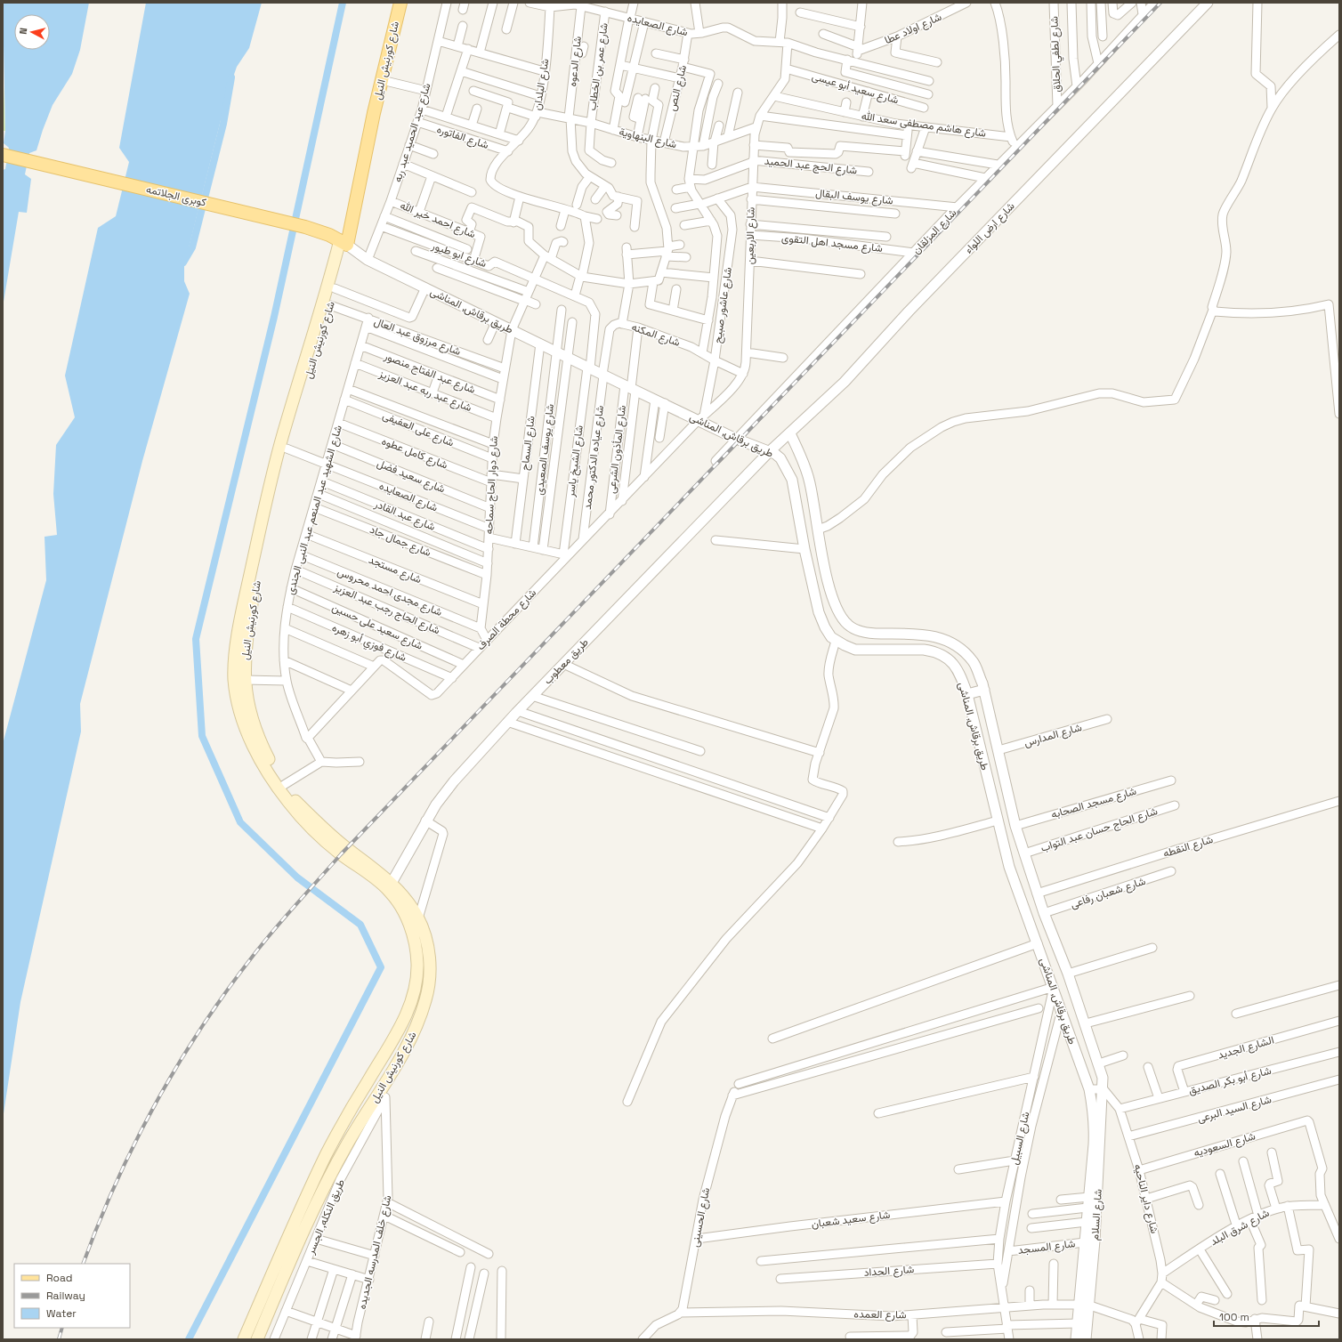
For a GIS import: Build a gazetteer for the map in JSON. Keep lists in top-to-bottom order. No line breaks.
{"streets":{"main road":["شارع كورنيش النيل","كوبرى الجلاتمه"],"street":["شارع الصعايده","شارع اولاد عطا","شارع لطفي الحلاق","شارع الدعوه","شارع عمر بن الخطاب","شارع البلدان","شارع النص","شارع سعيد أبو عيسى","شارع هاشم مصطفى سعد الله","شارع عبد الحميد عبد ربه","شارع الفاتوره","شارع البنهاوية","شارع الحج عبد الحميد","شارع يوسف البقال","شارع احمد خير الله","شارع ارض اللواء","شارع المزلقان","شارع الاربعين","شارع مسجد اهل التقوى","شارع ابو طيور","شارع عاشور صبيح","طريق برقاش, المناشى","شارع المكنه","شارع مرزوق عبد العال","شارع عبد الفتاح منصور","شارع عبد ربه عبد العزيز","شارع على العفيفى","شارع السماح","شارع يوسف الصعيدى","شارع المأذون الشرعى","شارع كامل عطوه","شارع عياده الدكتور محمد","شارع الشيخ ياسر","شارع سعيد فضل","شارع دوار الحاج سماحه","شارع الشهيد عبد المنعم عبد النبى الجندى","شارع عبد القادر","شارع جمال جاد","شارع مستجد","شارع مجدى احمد محروس","شارع الحاج رجب عبد العزيز","شارع محطة الصرف","شارع سعيد على حسين","شارع فوزي أبو زهره","طريق معطوب","شارع المدارس","شارع مسجد الصحابه","شارع الحاج حسان عبد التواب","شارع النقطه","شارع شعبان رفاعى","الشارع الجديد","شارع أبو بكر الصديق","شارع السيد البرعى","شارع السبيل","شارع السعوديه","شارع داير الناحيه","شارع السلام","طريق النكله, الجسر","شارع الحسينى","شارع سعيد شعبان","شارع شرق البلد","شارع المسجد","شارع خلف المدرسه الجديده","شارع الحداد","شارع العمده"]},"crossings":[["شارع الصعايده","شارع كورنيش النيل"],["شارع الصعايده","شارع الدعوه"],["شارع الصعايده","شارع عمر بن الخطاب"],["شارع الصعايده","شارع البلدان"],["شارع الصعايده","شارع النص"],["شارع الصعايده","شارع الاربعين"],["شارع الصعايده","شارع دوار الحاج سماحه"],["شارع الصعايده","شارع الشهيد عبد المنعم عبد النبى الجندى"],["شارع لطفي الحلاق","شارع المزلقان"],["شارع كورنيش النيل","كوبرى الجلاتمه"],["شارع كورنيش النيل","طريق برقاش, المناشى"],["شارع كورنيش النيل","شارع مرزوق عبد العال"],["شارع كورنيش النيل","طريق معطوب"],["شارع كورنيش النيل","شارع خلف المدرسه الجديده"],["شارع الدعوه","شارع البنهاوية"],["شارع عمر بن الخطاب","شارع البنهاوية"],["شارع البلدان","شارع الفاتوره"],["شارع البلدان","شارع البنهاوية"],["شارع النص","شارع البنهاوية"],["شارع سعيد أبو عيسى","شارع الاربعين"],["شارع هاشم مصطفى سعد الله","شارع الاربعين"],["شارع عبد الحميد عبد ربه","شارع الفاتوره"],["شارع عبد الحميد عبد ربه","شارع احمد خير الله"],["شارع عبد الحميد عبد ربه","شارع ابو طيور"],["شارع عبد الحميد عبد ربه","طريق برقاش, المناشى"],["شارع البنهاوية","شارع الاربعين"],["شارع الحج عبد الحميد","شارع الاربعين"],["كوبرى الجلاتمه","طريق برقاش, المناشى"],["شارع يوسف البقال","شارع المزلقان"],["شارع يوسف البقال","شارع الاربعين"],["شارع احمد خير الله","شارع ابو طيور"],["شارع ارض اللواء","طريق برقاش, المناشى"],["شارع ارض اللواء","طريق معطوب"],["شارع المزلقان","شارع مسجد اهل التقوى"],["شارع المزلقان","طريق برقاش, المناشى"],["شارع الاربعين","شارع مسجد اهل التقوى"],["شارع الاربعين","شارع المكنه"],["شارع ابو طيور","شارع الشيخ ياسر"],["شارع عاشور صبيح","طريق برقاش, المناشى"],["شارع عاشور صبيح","شارع المكنه"],["شارع عاشور صبيح","شارع محطة الصرف"],["طريق برقاش, المناشى","شارع المكنه"],["طريق برقاش, المناشى","شارع السماح"],["طريق برقاش, المناشى","شارع يوسف الصعيدى"],["طريق برقاش, المناشى","شارع المأذون الشرعى"],["طريق برقاش, المناشى","شارع عياده الدكتور محمد"],["طريق برقاش, المناشى","شارع الشيخ ياسر"],["طريق برقاش, المناشى","شارع دوار الحاج سماحه"],["طريق برقاش, المناشى","شارع محطة الصرف"],["طريق برقاش, المناشى","طريق معطوب"],["طريق برقاش, المناشى","شارع المدارس"],["طريق برقاش, المناشى","شارع مسجد الصحابه"],["طريق برقاش, المناشى","شارع الحاج حسان عبد التواب"],["طريق برقاش, المناشى","شارع النقطه"],["طريق برقاش, المناشى","شارع شعبان رفاعى"],["طريق برقاش, المناشى","شارع السبيل"],["طريق برقاش, المناشى","شارع داير الناحيه"],["طريق برقاش, المناشى","شارع السلام"],["طريق برقاش, المناشى","شارع الحسينى"],["طريق برقاش, المناشى","شارع المسجد"],["طريق برقاش, المناشى","شارع العمده"],["شارع المكنه","شارع عياده الدكتور محمد"],["شارع مرزوق عبد العال","شارع دوار الحاج سماحه"],["شارع مرزوق عبد العال","شارع الشهيد عبد المنعم عبد النبى الجندى"],["شارع عبد الفتاح منصور","شارع دوار الحاج سماحه"],["شارع عبد الفتاح منصور","شارع الشهيد عبد المنعم عبد النبى الجندى"],["شارع عبد ربه عبد العزيز","شارع دوار الحاج سماحه"],["شارع عبد ربه عبد العزيز","شارع الشهيد عبد المنعم عبد النبى الجندى"],["شارع على العفيفى","شارع دوار الحاج سماحه"],["شارع على العفيفى","شارع الشهيد عبد المنعم عبد النبى الجندى"],["شارع السماح","شارع كامل عطوه"],["شارع المأذون الشرعى","شارع محطة الصرف"],["شارع كامل عطوه","شارع دوار الحاج سماحه"],["شارع كامل عطوه","شارع الشهيد عبد المنعم عبد النبى الجندى"],["شارع عياده الدكتور محمد","شارع محطة الصرف"],["شارع الشيخ ياسر","شارع محطة الصرف"],["شارع سعيد فضل","شارع دوار الحاج سماحه"],["شارع سعيد فضل","شارع الشهيد عبد المنعم عبد النبى الجندى"],["شارع دوار الحاج سماحه","شارع عبد القادر"],["شارع دوار الحاج سماحه","شارع جمال جاد"],["شارع دوار الحاج سماحه","شارع مستجد"],["شارع دوار الحاج سماحه","شارع مجدى احمد محروس"],["شارع الشهيد عبد المنعم عبد النبى الجندى","شارع عبد القادر"],["شارع الشهيد عبد المنعم عبد النبى الجندى","شارع جمال جاد"],["شارع الشهيد عبد المنعم عبد النبى الجندى","شارع مستجد"],["شارع الشهيد عبد المنعم عبد النبى الجندى","شارع مجدى احمد محروس"],["شارع الشهيد عبد المنعم عبد النبى الجندى","شارع الحاج رجب عبد العزيز"],["شارع الشهيد عبد المنعم عبد النبى الجندى","شارع سعيد على حسين"],["شارع الشهيد عبد المنعم عبد النبى الجندى","شارع فوزي أبو زهره"],["شارع الحاج رجب عبد العزيز","شارع محطة الصرف"],["شارع محطة الصرف","شارع سعيد على حسين"],["شارع محطة الصرف","شارع فوزي أبو زهره"],["الشارع الجديد","شارع أبو بكر الصديق"],["شارع أبو بكر الصديق","شارع داير الناحيه"],["شارع السيد البرعى","شارع داير الناحيه"],["شارع السبيل","شارع الحسينى"],["شارع السبيل","شارع سعيد شعبان"],["شارع السبيل","شارع المسجد"],["شارع السبيل","شارع الحداد"],["شارع السبيل","شارع العمده"],["شارع السعوديه","شارع داير الناحيه"],["شارع السعوديه","شارع شرق البلد"],["شارع داير الناحيه","شارع السلام"],["شارع داير الناحيه","شارع شرق البلد"],["شارع داير الناحيه","شارع العمده"],["شارع السلام","شارع العمده"],["طريق النكله, الجسر","شارع خلف المدرسه الجديده"],["شارع الحسينى","شارع سعيد شعبان"],["شارع الحسينى","شارع العمده"]],"legend":["Road","Railway","Water"],"scale_bar":"100 m","north":"left"}
